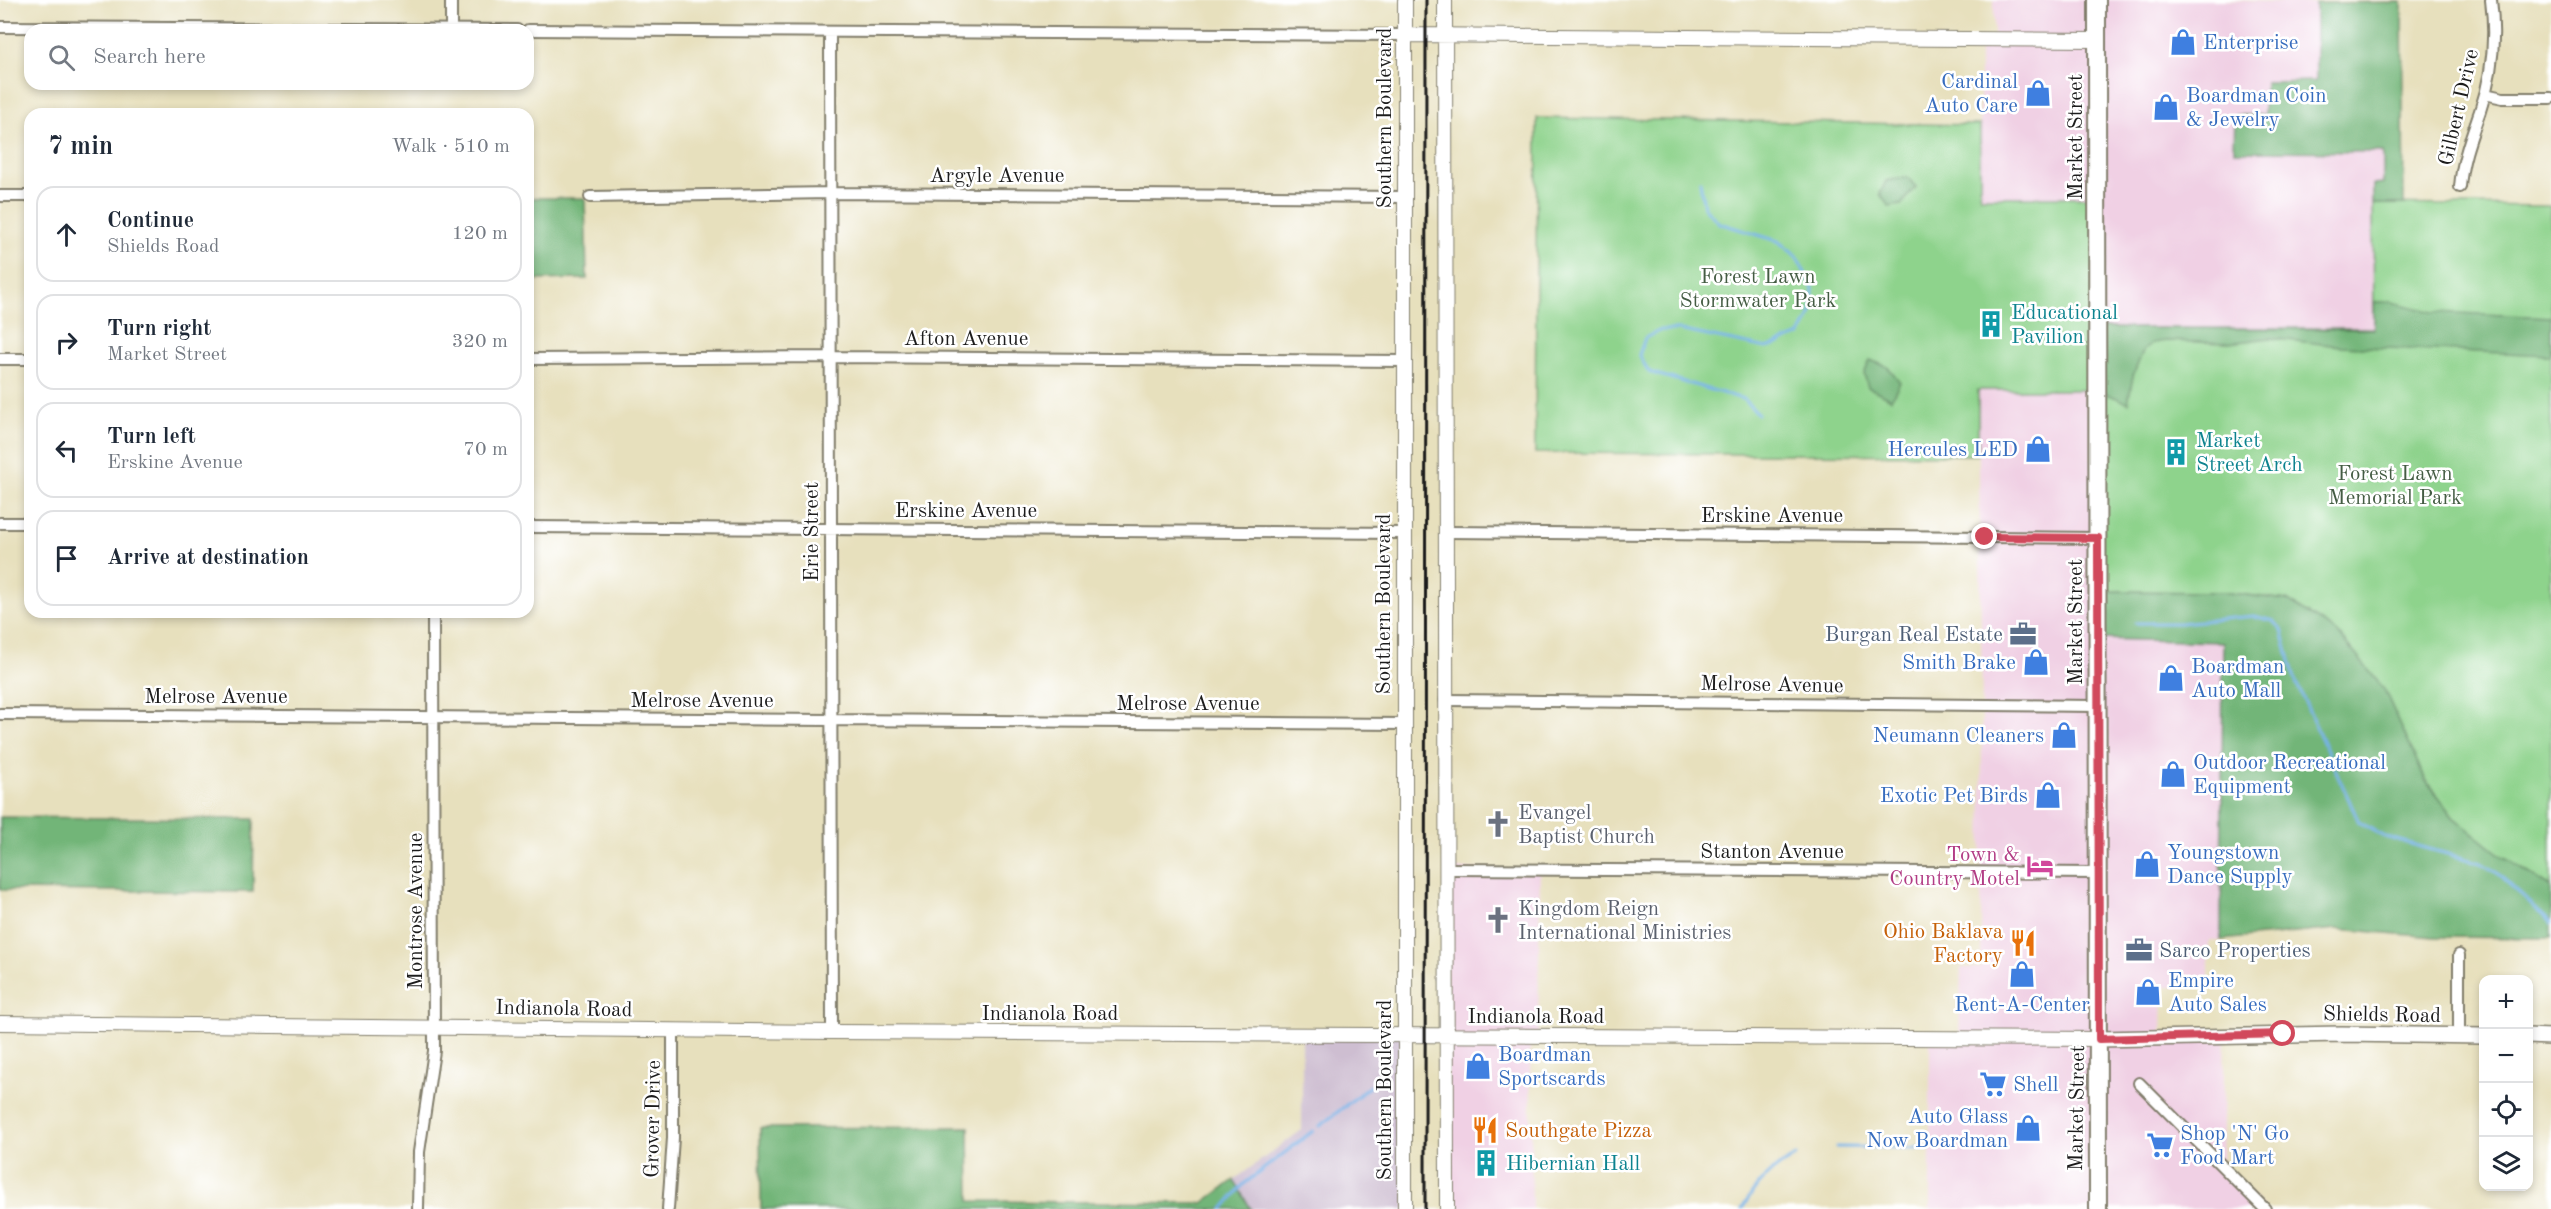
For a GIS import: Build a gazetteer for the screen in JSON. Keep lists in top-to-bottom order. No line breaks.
{"streets":{"main road":["Market Street","Shields Road"],"street":["Gilbert Drive","Southern Boulevard","Argyle Avenue","Afton Avenue","Erskine Avenue","Erie Street","Melrose Avenue","Stanton Avenue","Montrose Avenue","Indianola Road","Grover Drive"]},"crossings":[["Southern Boulevard","Argyle Avenue"],["Southern Boulevard","Afton Avenue"],["Southern Boulevard","Erskine Avenue"],["Southern Boulevard","Melrose Avenue"],["Southern Boulevard","Indianola Road"],["Market Street","Erskine Avenue"],["Market Street","Melrose Avenue"],["Market Street","Stanton Avenue"],["Market Street","Indianola Road"],["Market Street","Shields Road"],["Argyle Avenue","Erie Street"],["Afton Avenue","Erie Street"],["Erskine Avenue","Erie Street"],["Erie Street","Melrose Avenue"],["Erie Street","Indianola Road"],["Melrose Avenue","Montrose Avenue"],["Montrose Avenue","Indianola Road"],["Indianola Road","Shields Road"],["Indianola Road","Grover Drive"]],"parks":["Forest Lawn Stormwater Park","Forest Lawn Memorial Park"],"places":{"shop":["Enterprise","Cardinal Auto Care","Boardman Coin & Jewelry","Hercules LED","Smith Brake","Boardman Auto Mall","Neumann Cleaners","Outdoor Recreational Equipment","Exotic Pet Birds","Youngstown Dance Supply","Rent-A-Center","Empire Auto Sales","Boardman Sportscards","Auto Glass Now Boardman"],"building":["Educational Pavilion","Market Street Arch","Hibernian Hall"],"office":["Burgan Real Estate","Sarco Properties"],"church":["Evangel Baptist Church","Kingdom Reign International Ministries"],"hotel":["Town & Country Motel"],"restaurant":["Ohio Baklava Factory","Southgate Pizza"],"supermarket":["Shell","Shop 'N' Go Food Mart"]},"page":{"search":"Search here","heading":["7 min","Walk · 510 m"],"list":[["Continue","Shields Road","120 m"],["Turn right","Market Street","320 m"],["Turn left","Erskine Avenue","70 m"],"Arrive at destination"],"map_buttons":["+","−"]}}
